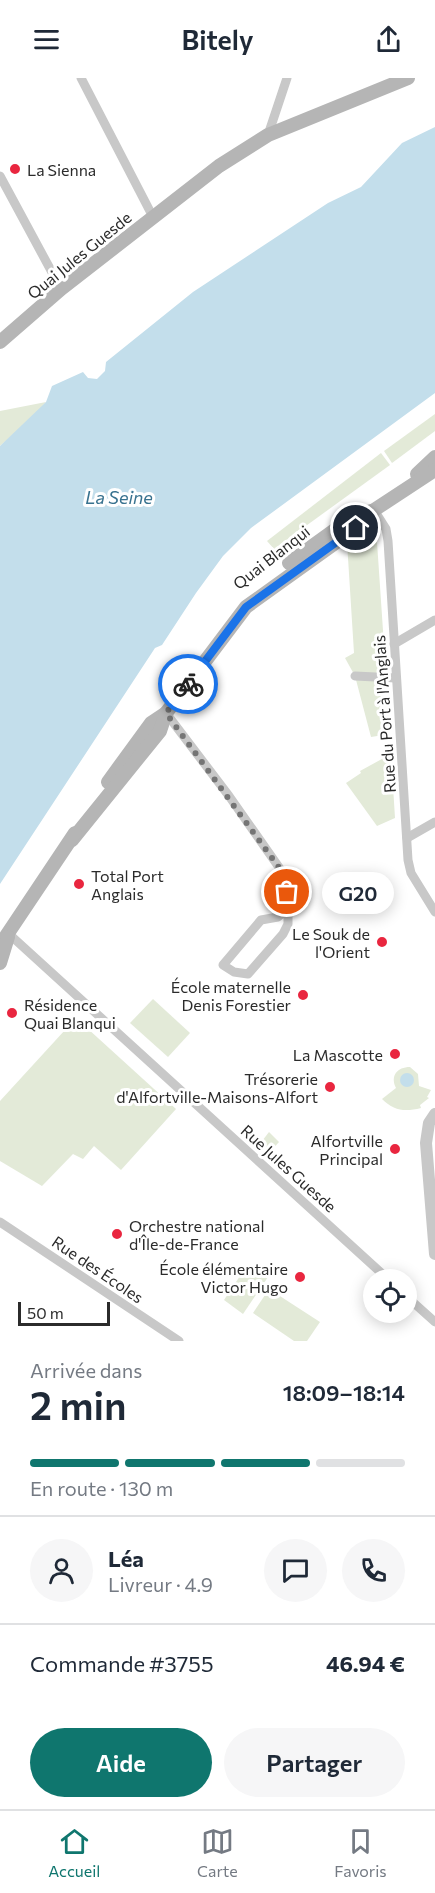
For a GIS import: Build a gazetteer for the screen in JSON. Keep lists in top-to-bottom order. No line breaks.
{"streets":{"main road":["Quai Jules Guesde","Quai Blanqui"],"street":["Rue du Port à l'Anglais","Rue Jules Guesde","Rue des Écoles"]},"crossings":[["Quai Blanqui","Rue du Port à l'Anglais"],["Quai Blanqui","Rue Jules Guesde"]],"water":["La Seine"],"places":["La Sienna","Total Port Anglais","G20","Le Souk de l'Orient","École maternelle Denis Forestier","Résidence Quai Blanqui","La Mascotte","Trésorerie d'Alfortville-Maisons-Alfort","Alfortville Principal","Orchestre national d'Île-de-France","École élémentaire Victor Hugo"],"scale_bar":"50 m","page":{"header":"Bitely","bubble":"G20","scale":"50 m","heading":["2 min","Arrivée dans","18:09–18:14"],"panel":["Léa","Livreur · 4.9","Commande #3755","46.94 €"],"bar":"En route · 130 m","buttons":["Aide","Partager"],"tabs":["Accueil","Carte","Favoris"]}}
